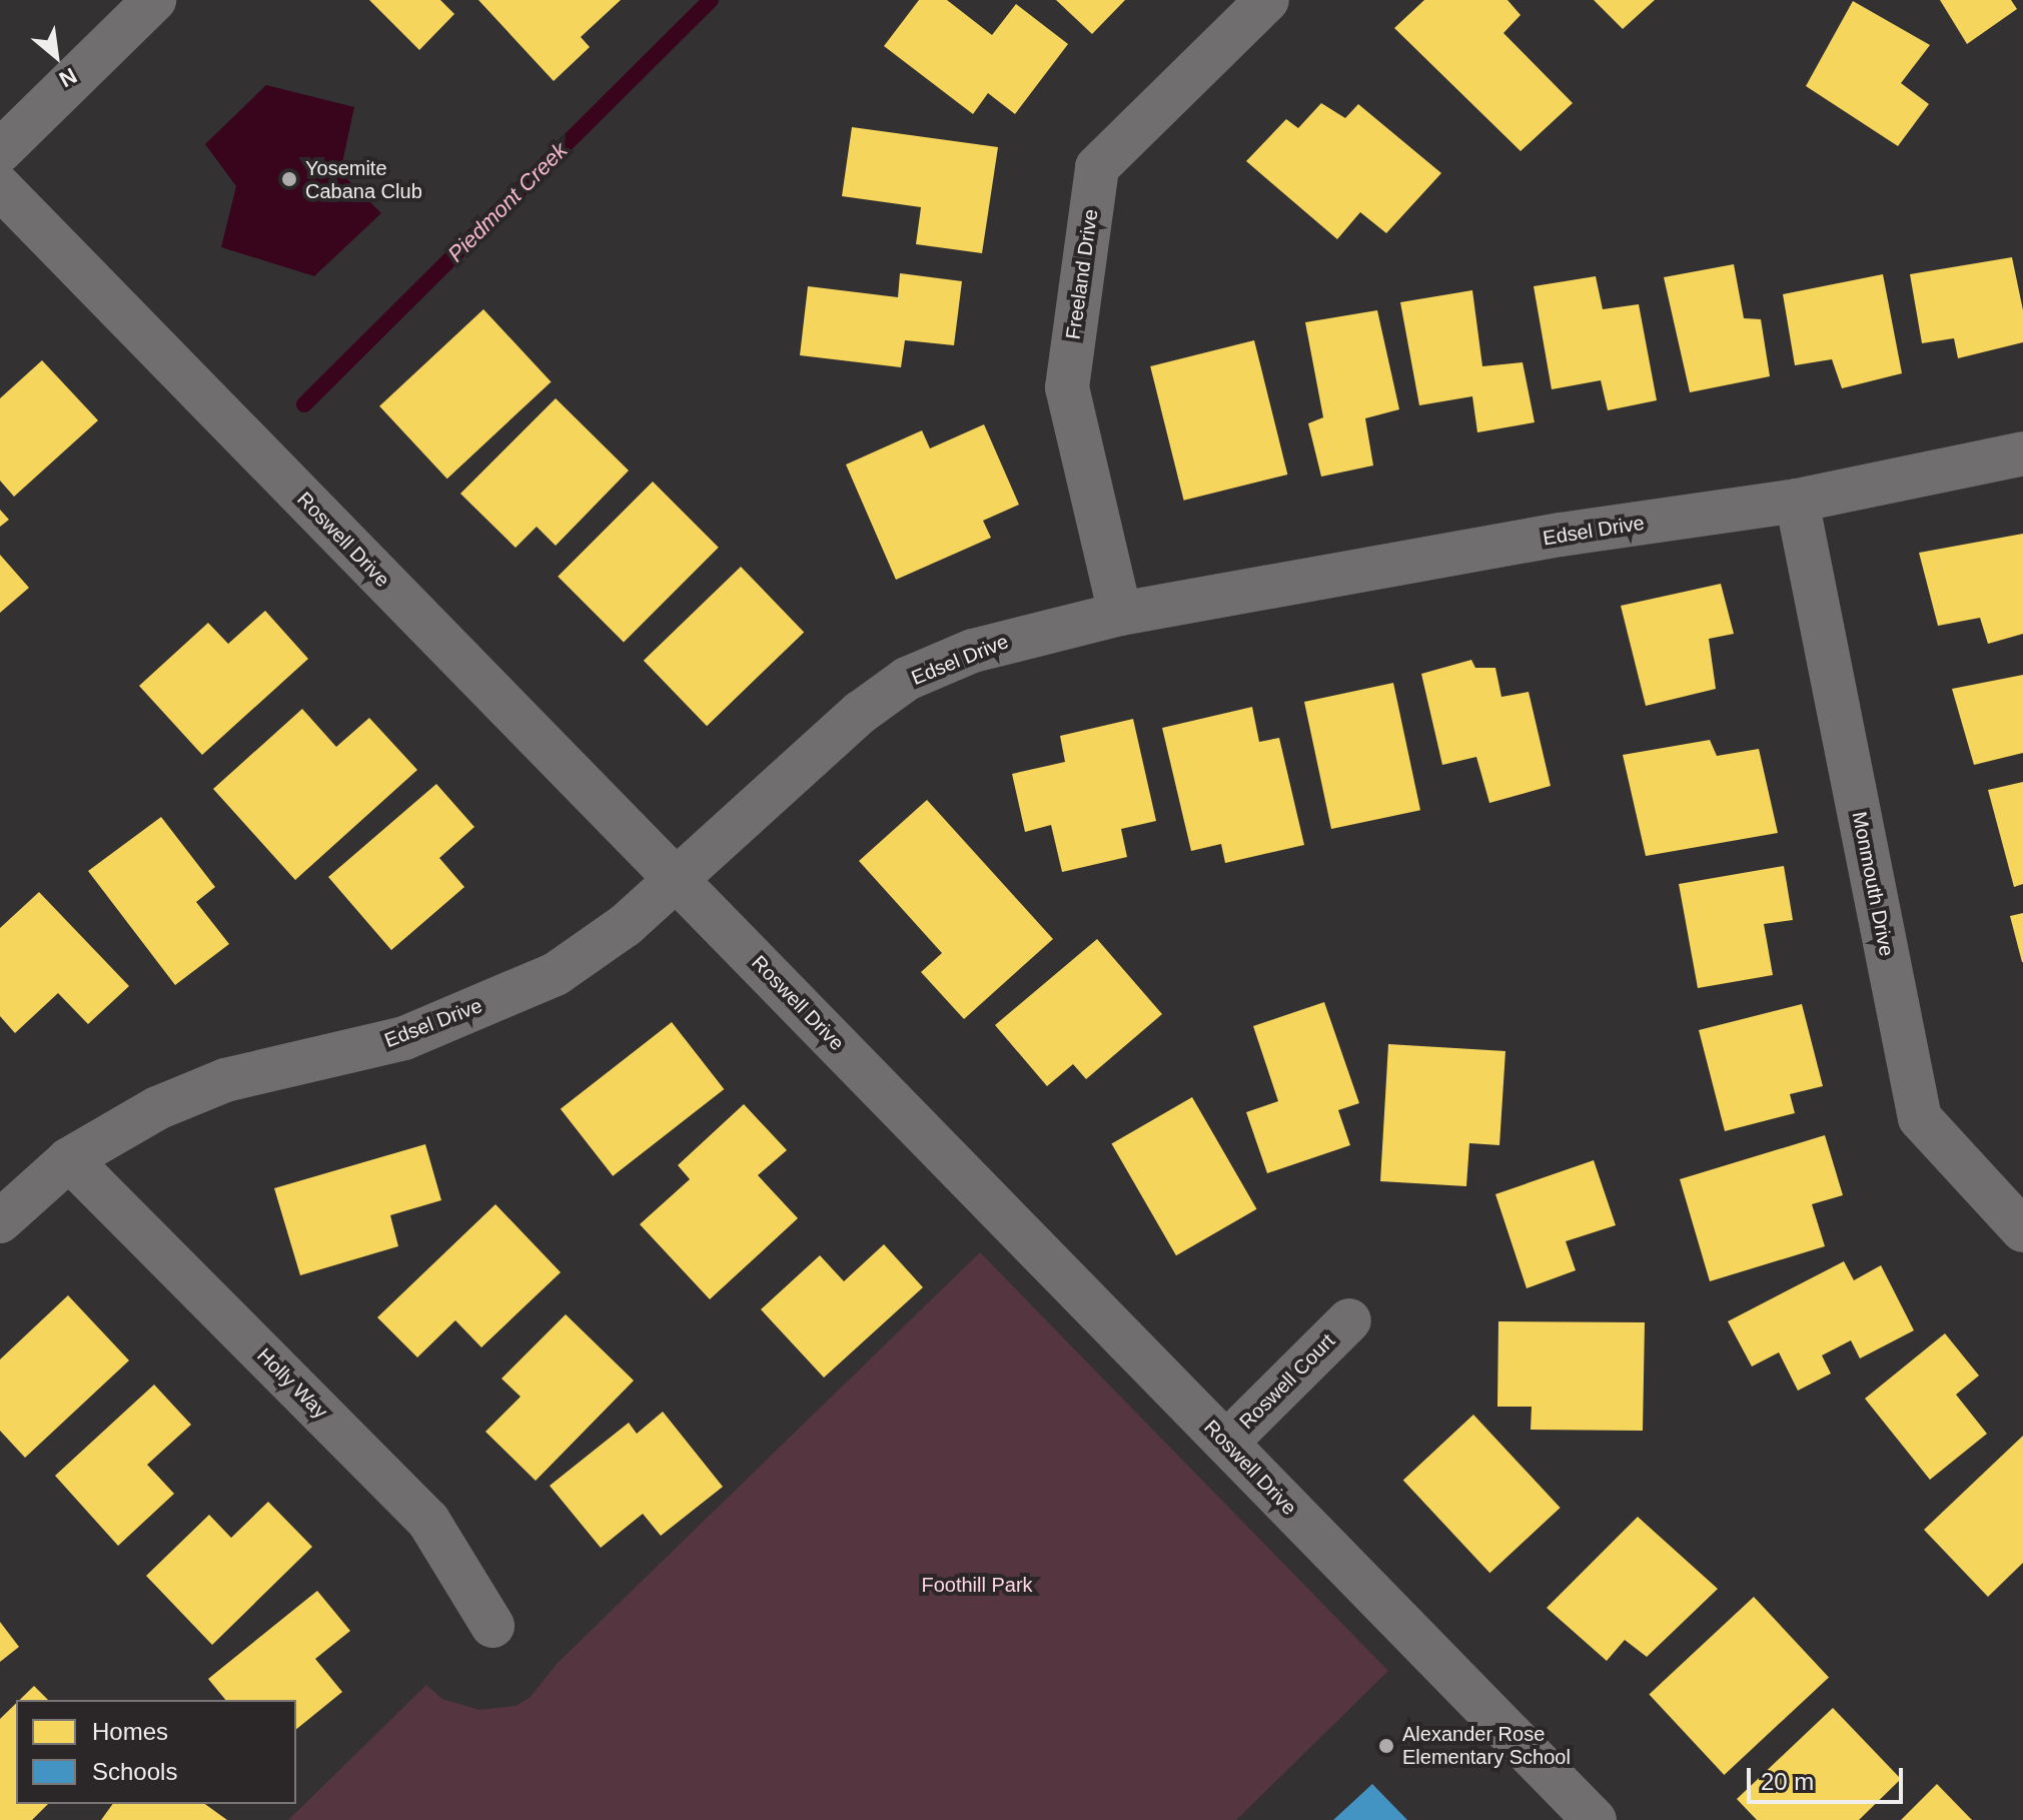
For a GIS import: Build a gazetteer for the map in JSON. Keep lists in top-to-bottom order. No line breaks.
{"streets":{"street":["Freeland Drive","Edsel Drive","Roswell Drive","Monmouth Drive","Roswell Court","Holly Way"]},"crossings":[["Freeland Drive","Edsel Drive"],["Edsel Drive","Roswell Drive"],["Edsel Drive","Monmouth Drive"],["Edsel Drive","Holly Way"],["Roswell Drive","Roswell Court"]],"water":["Piedmont Creek"],"parks":["Foothill Park"],"places":["Yosemite Cabana Club","Alexander Rose Elementary School"],"legend":["Homes","Schools"],"scale_bar":"20 m","north":"bottom right"}
